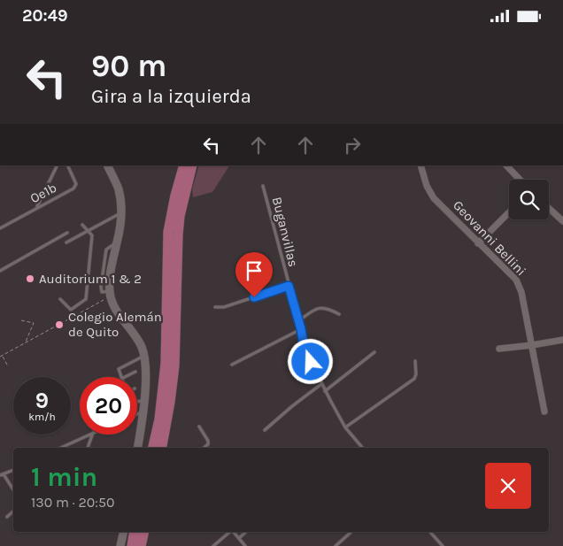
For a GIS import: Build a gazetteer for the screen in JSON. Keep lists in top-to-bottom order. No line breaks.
{"streets":{"street":["Geovanni Bellini"],"lane":["Oe1b","Buganvillas"]},"places":["Auditorium 1 & 2","Colegio Alemán de Quito"],"page":{"status":"20:49","turn":["90 m","Gira a la izquierda"],"speed":"9 km/h","limit":"20","heading":["1 min","130 m · 20:50"]}}
